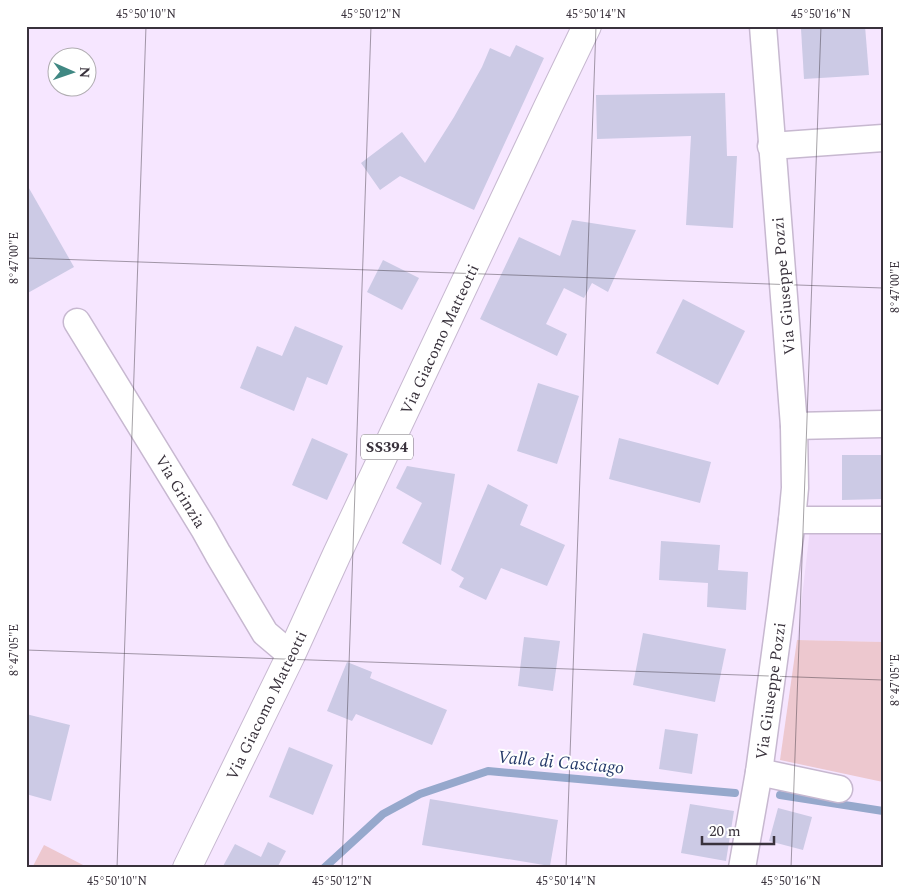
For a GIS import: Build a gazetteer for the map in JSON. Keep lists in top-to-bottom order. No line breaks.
{"streets":{"main road":["Via Giacomo Matteotti","SS394"],"street":["Via Giuseppe Pozzi","Via Grinzia"]},"crossings":[["Via Giacomo Matteotti","Via Grinzia"]],"water":["Valle di Casciago"],"scale_bar":"20 m","north":"right","coordinates":["45°50'10\"N","45°50'12\"N","45°50'14\"N","45°50'16\"N","8°47'00\"E","8°47'05\"E"]}
